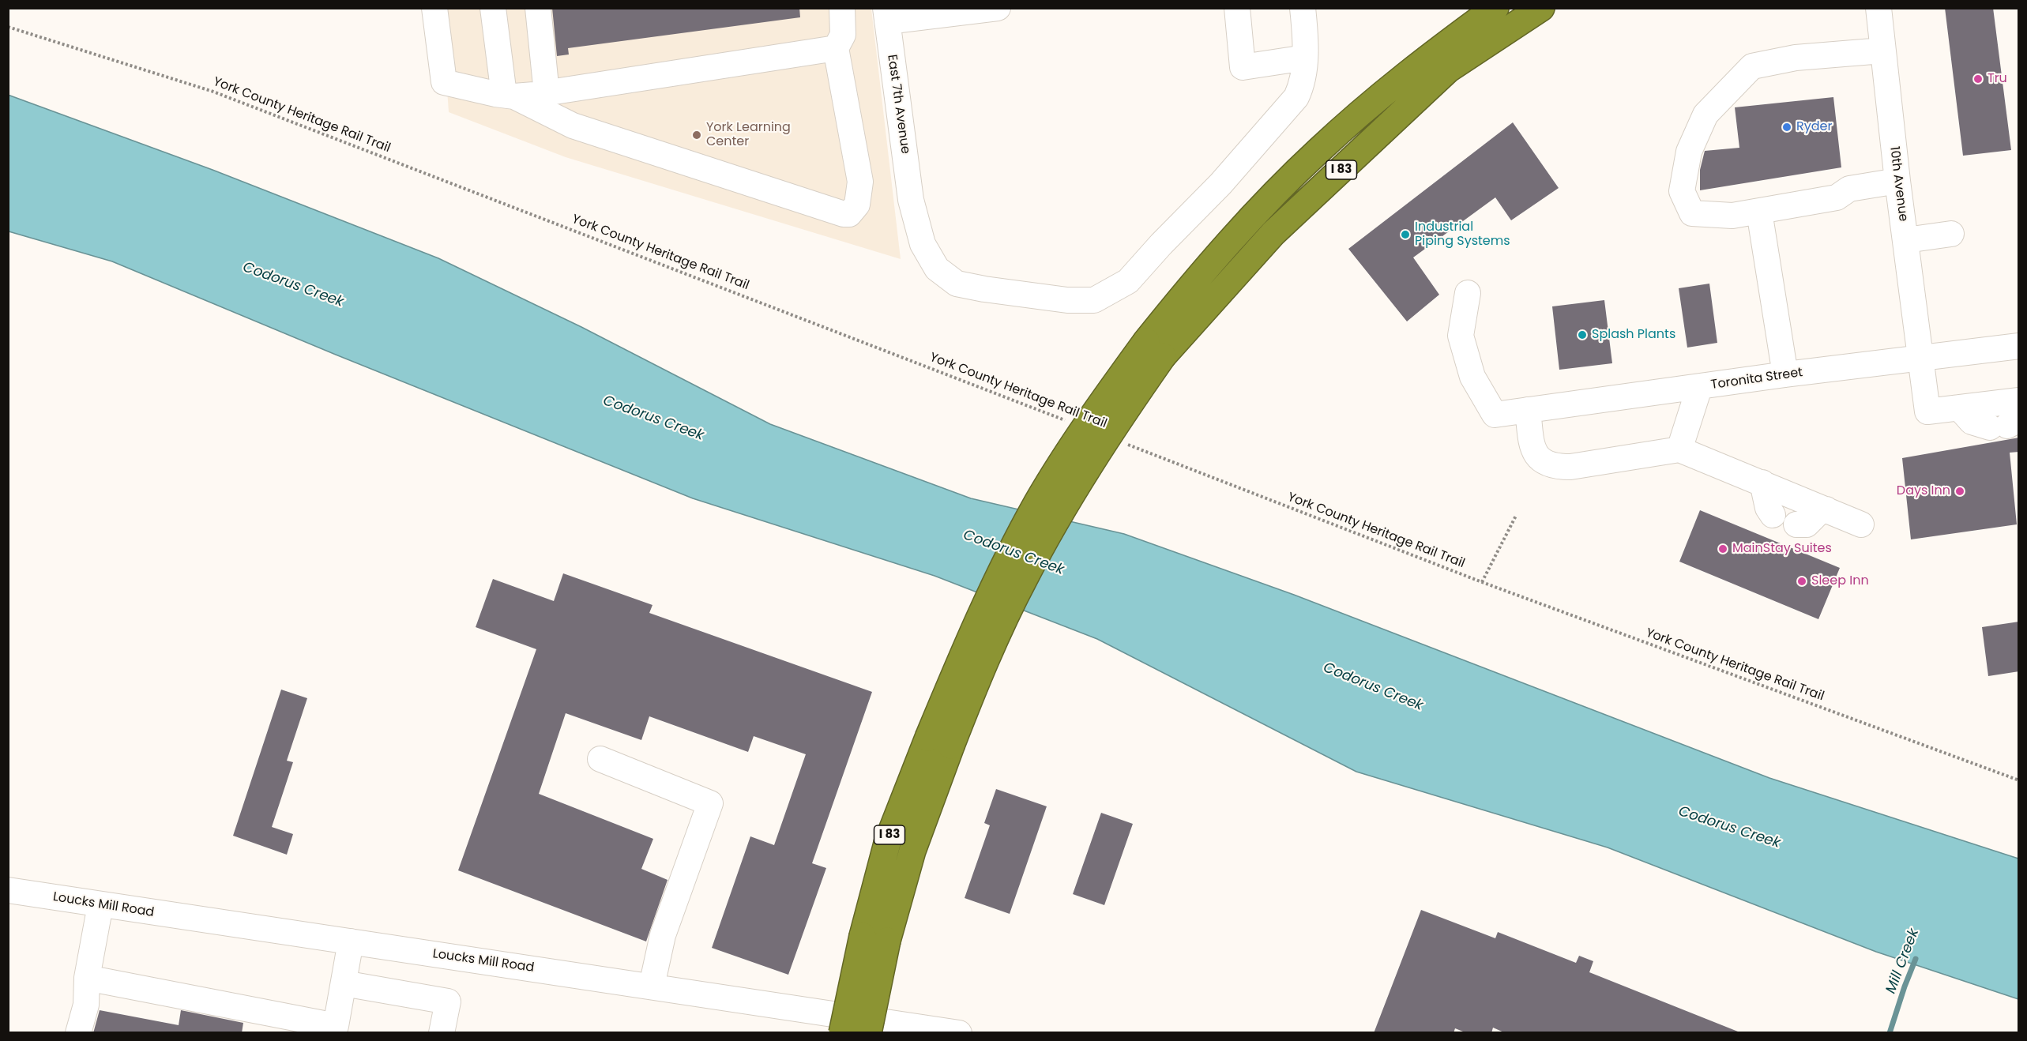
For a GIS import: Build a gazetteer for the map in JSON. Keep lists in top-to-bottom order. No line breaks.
{"streets":{"highway":["I 83"],"street":["East 7th Avenue","10th Avenue","Toronita Street","Loucks Mill Road"],"path":["York County Heritage Rail Trail"]},"crossings":[["10th Avenue","Toronita Street"]],"water":["Codorus Creek","Mill Creek"],"places":["Tru","Ryder","York Learning Center","Industrial Piping Systems","Splash Plants","Days Inn","MainStay Suites","Sleep Inn"]}
